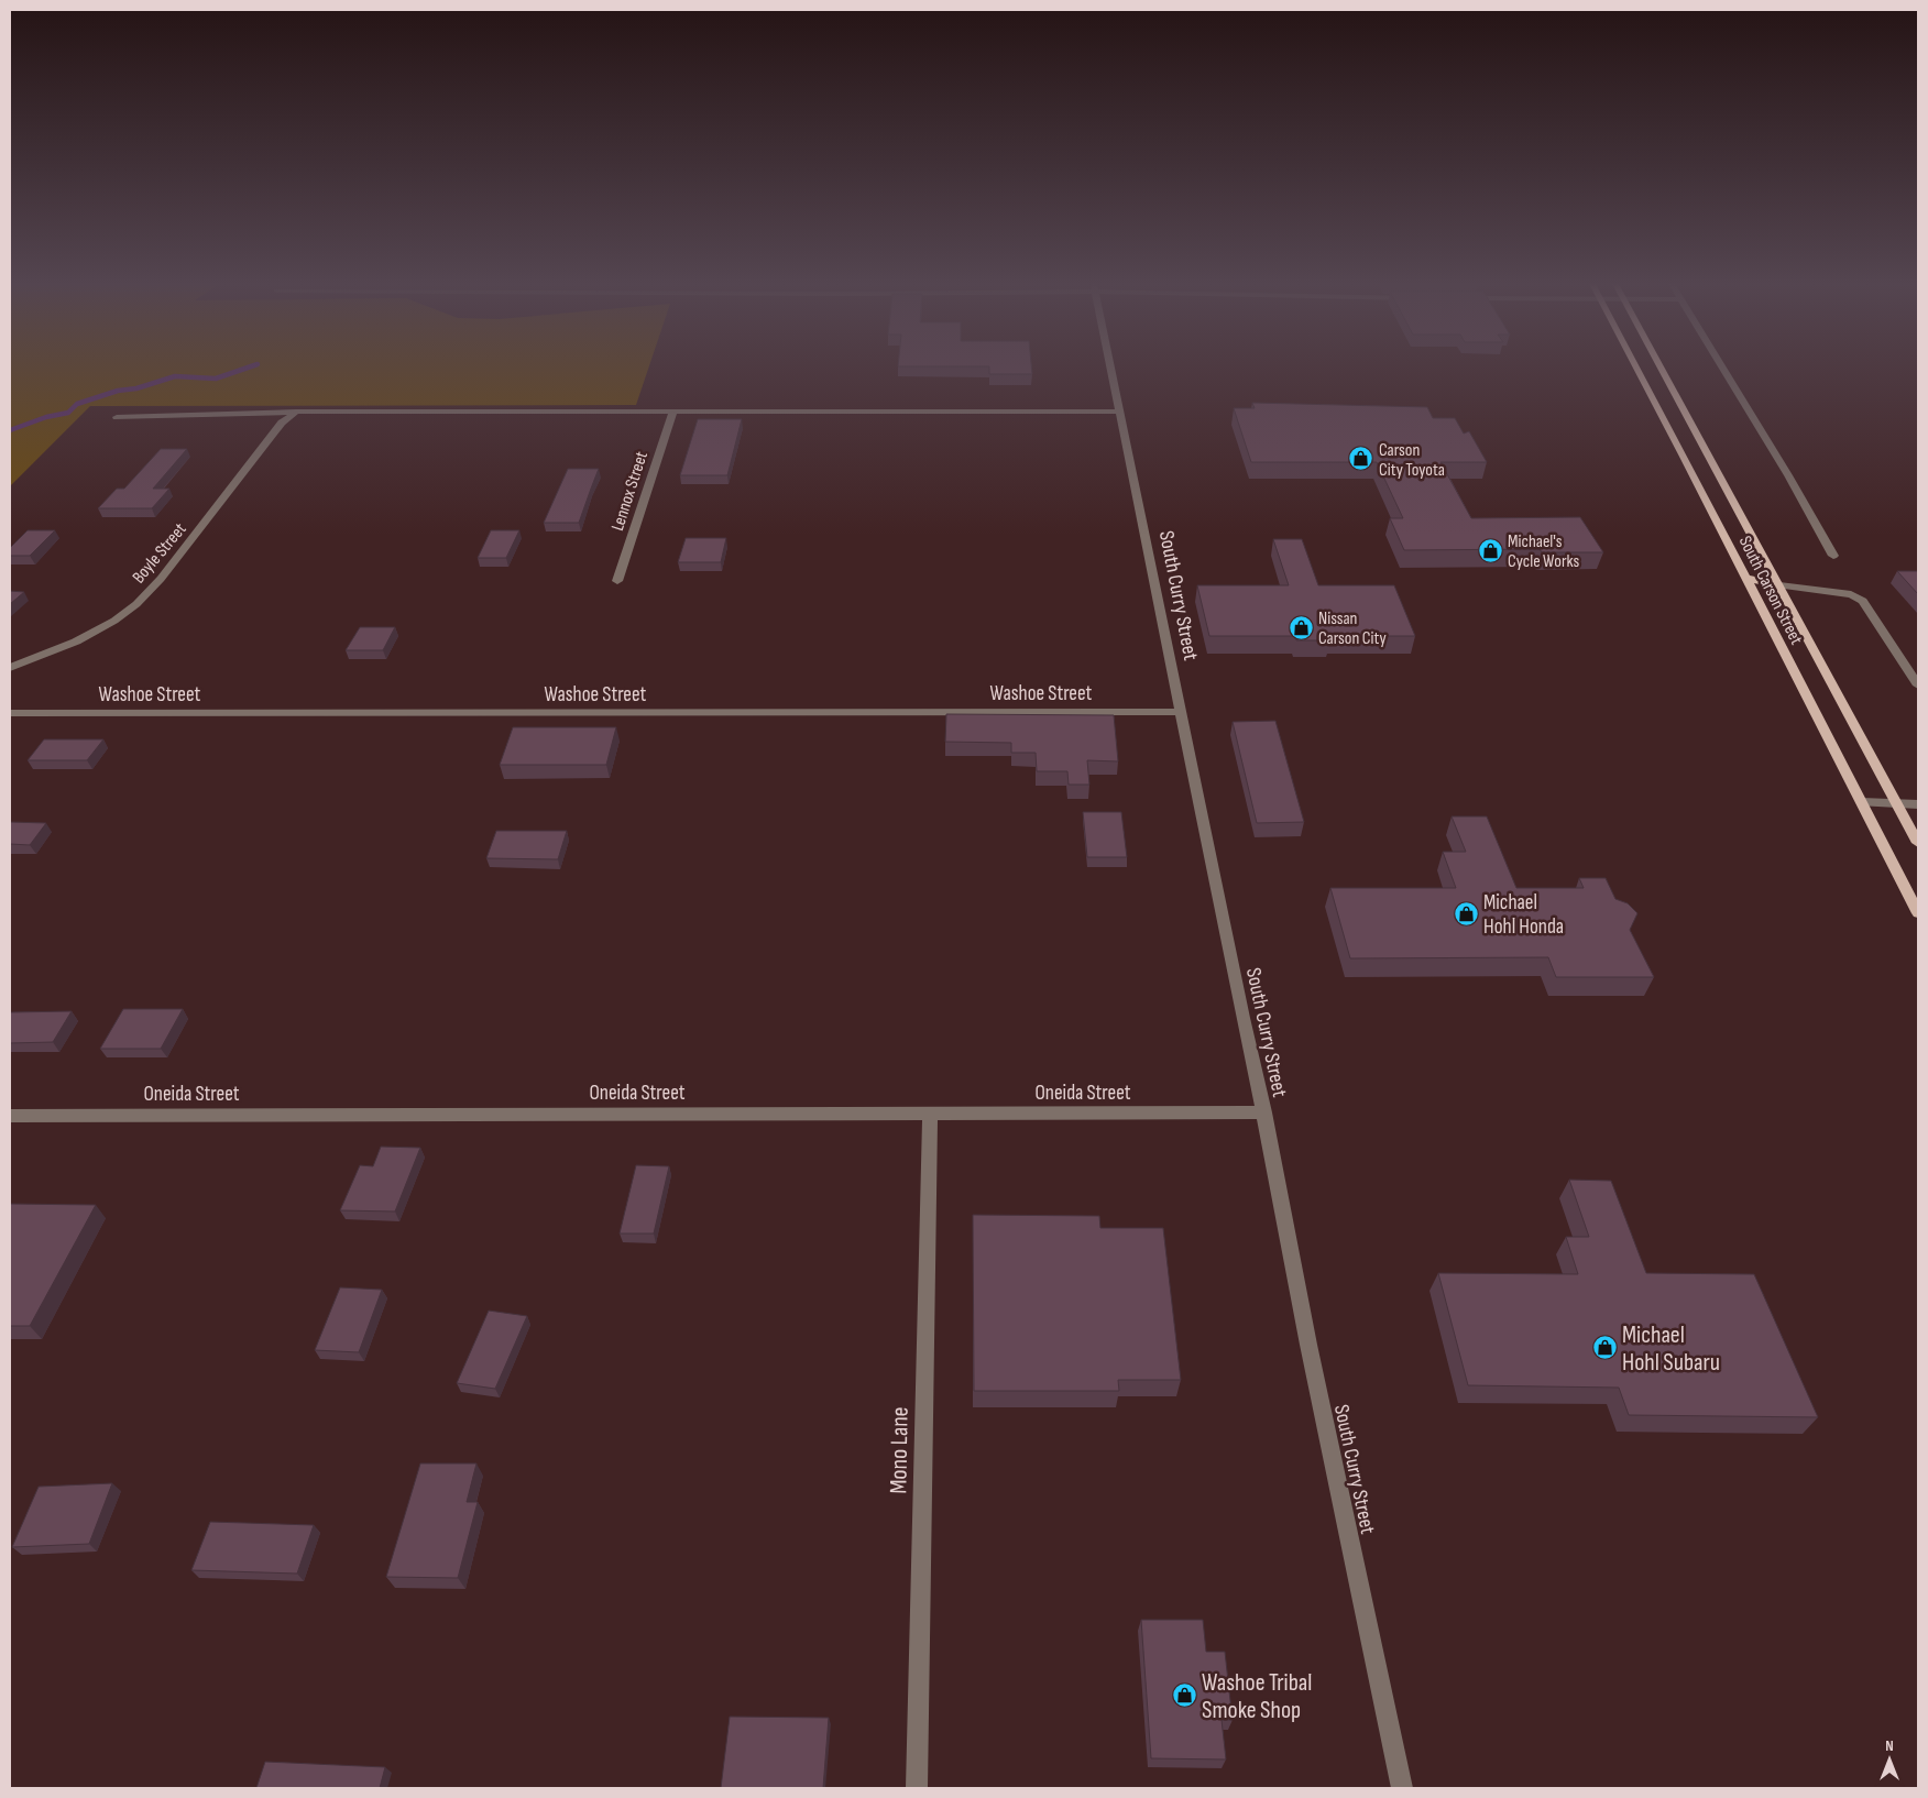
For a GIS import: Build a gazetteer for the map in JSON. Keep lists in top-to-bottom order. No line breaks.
{"streets":{"main road":["South Carson Street"],"street":["Lennox Street","Boyle Street","South Curry Street","Washoe Street","Oneida Street","Mono Lane"]},"crossings":[["South Curry Street","Washoe Street"],["South Curry Street","Oneida Street"],["Oneida Street","Mono Lane"]],"places":{"shop":["Carson City Toyota","Michael's Cycle Works","Nissan Carson City","Michael Hohl Honda","Michael Hohl Subaru","Washoe Tribal Smoke Shop"]},"north":"top"}
